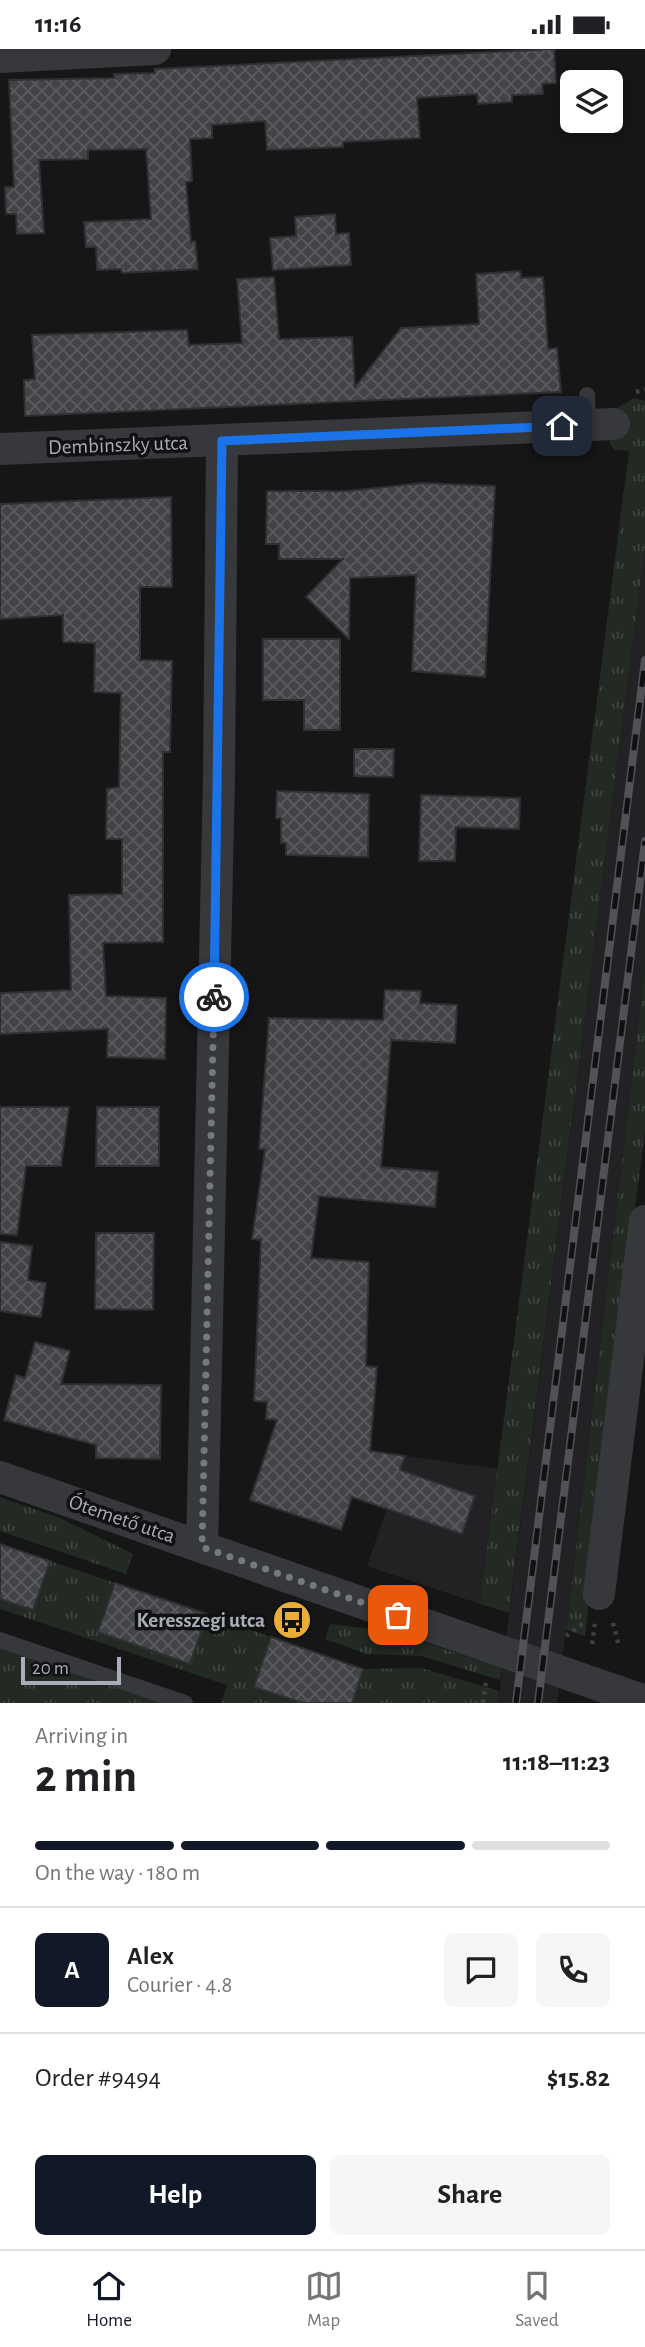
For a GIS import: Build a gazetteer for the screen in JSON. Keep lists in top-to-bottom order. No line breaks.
{"streets":{"street":["Dembinszky utca","Ótemető utca"]},"places":{"bus stop":["Keresszegi utca"]},"scale_bar":"20 m","page":{"status":"11:16","scale":"20 m","heading":["2 min","Arriving in","11:18–11:23"],"panel":["Alex","Courier · 4.8","Order #9494","$15.82"],"bar":"On the way · 180 m","round":"A","buttons":["Help","Share"],"tabs":["Home","Map","Saved"]}}
